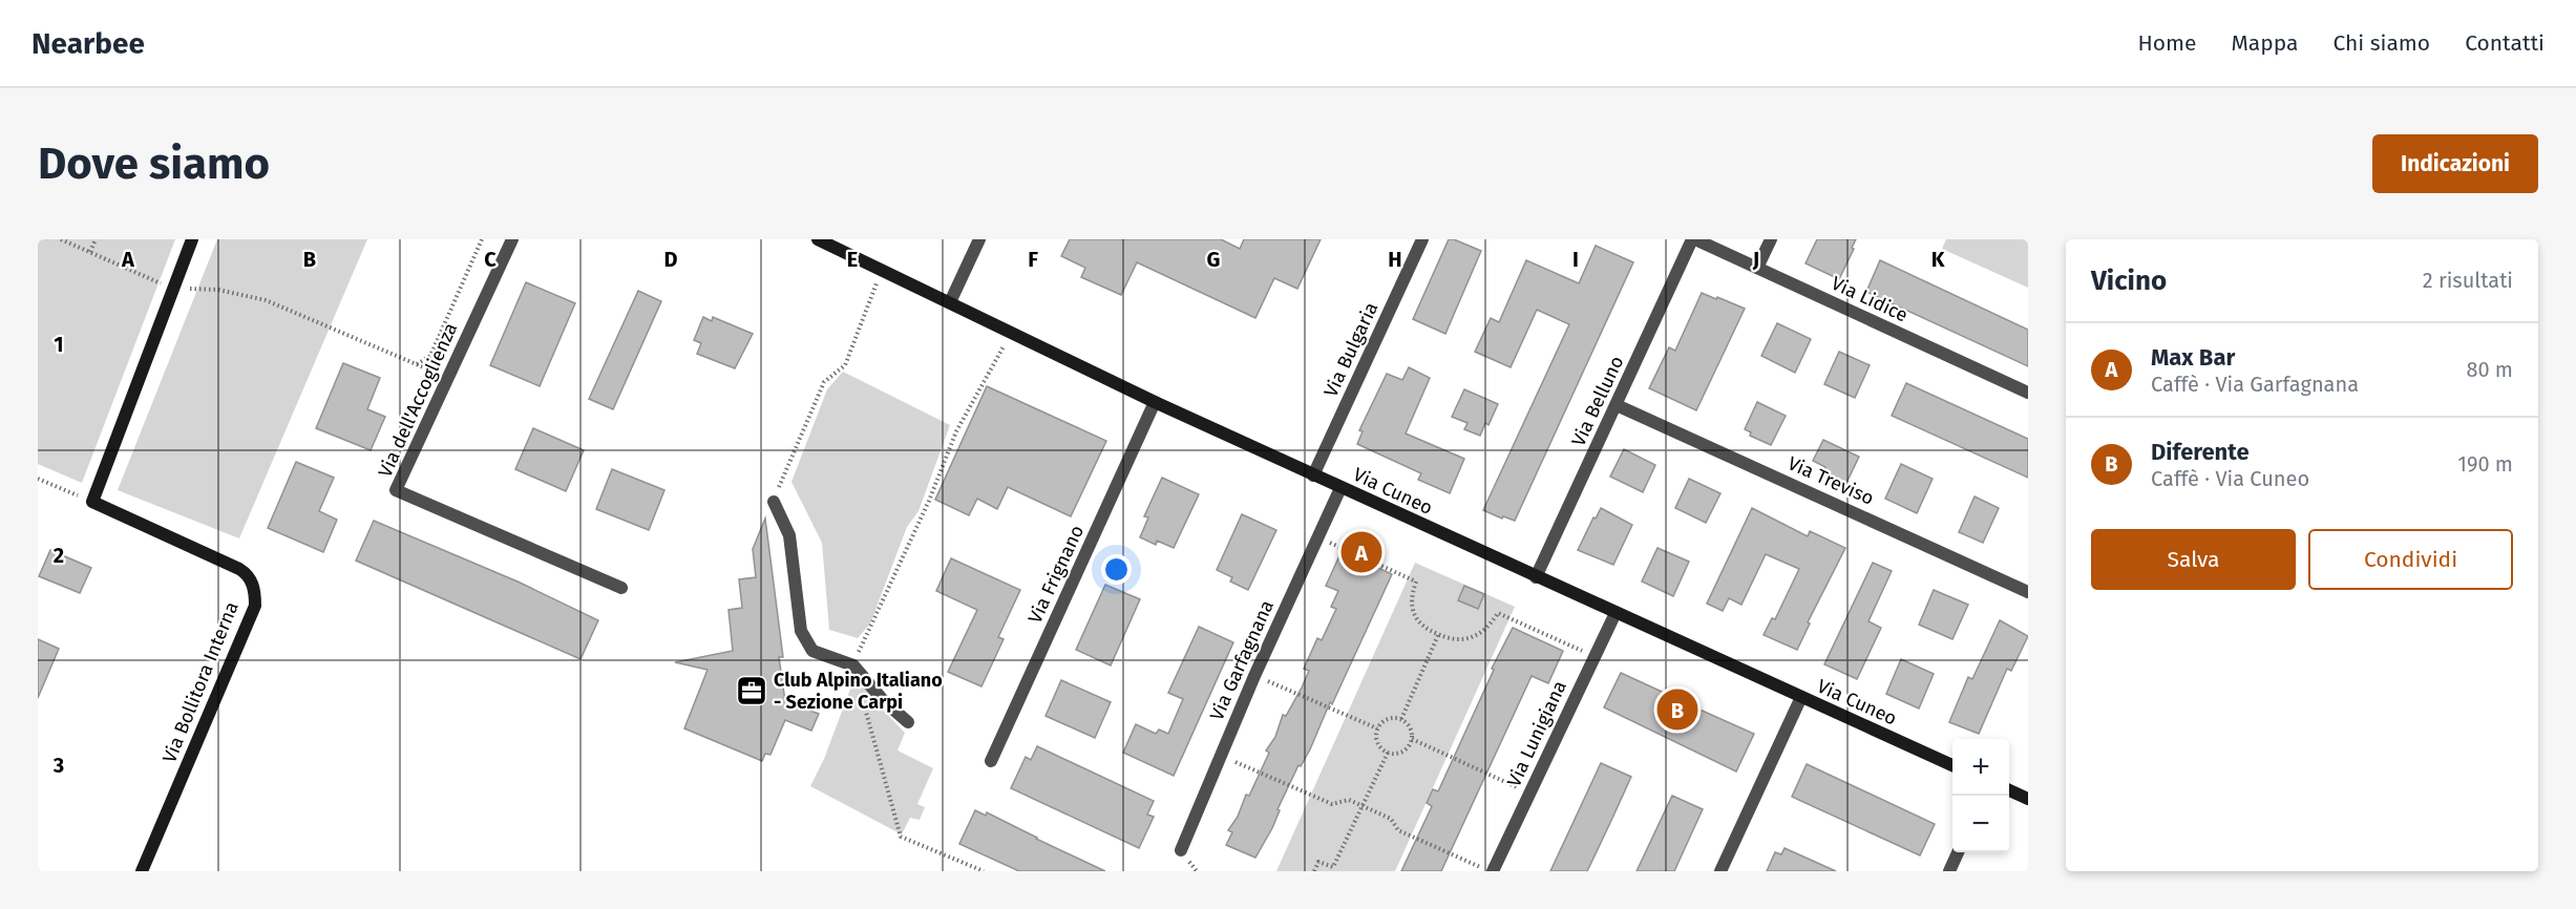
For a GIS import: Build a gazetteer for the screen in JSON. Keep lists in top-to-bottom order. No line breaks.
{"streets":{"street":["Via Lidice","Via Bulgaria","Via dell'Accoglienza","Via Belluno","Via Treviso","Via Cuneo","Via Frignano","Via Garfagnana","Via Bollitora Interna","Via Lunigiana"]},"crossings":[["Via Lidice","Via Belluno"],["Via Bulgaria","Via Cuneo"],["Via Belluno","Via Treviso"],["Via Belluno","Via Cuneo"],["Via Cuneo","Via Frignano"],["Via Cuneo","Via Garfagnana"],["Via Cuneo","Via Lunigiana"]],"places":{"office":["Club Alpino Italiano - Sezione Carpi"]},"page":{"header":"Nearbee","nav":["Home","Mappa","Chi siamo","Contatti"],"buttons":["Indicazioni",["Salva","Condividi"]],"title":"Dove siamo","heading":["Vicino","2 risultati"],"list":[{"mark":"A","name":"Max Bar","note":"Caffè · Via Garfagnana","value":"80 m"},{"mark":"B","name":"Diferente","note":"Caffè · Via Cuneo","value":"190 m"}],"pins":["A","B"],"map_buttons":["+","−"]},"grid":{"columns":["A","B","C","D","E","F","G","H","I","J","K"],"rows":["1","2","3"]}}
